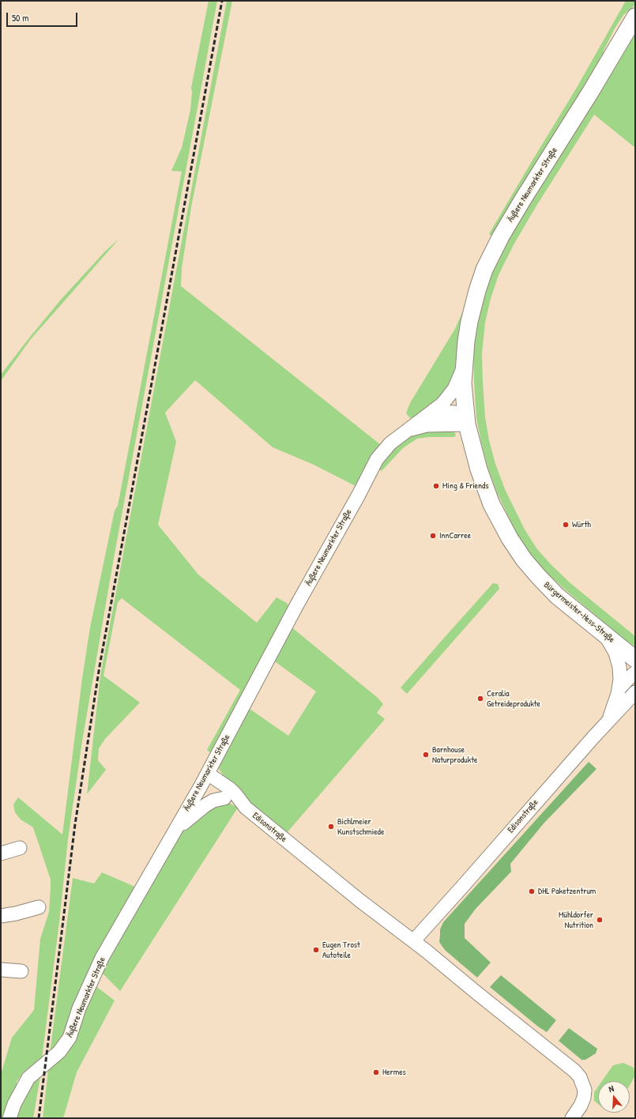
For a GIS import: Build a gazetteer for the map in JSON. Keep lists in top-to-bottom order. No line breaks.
{"streets":{"main road":["Äußere Neumarkter Straße","Bürgermeister-Hess-Straße"],"street":["Edisonstraße"]},"crossings":[["Äußere Neumarkter Straße","Bürgermeister-Hess-Straße"],["Äußere Neumarkter Straße","Edisonstraße"]],"places":["Ming & Friends","Würth","InnCarree","Ceralia Getreideprodukte","Barnhouse Naturprodukte","Bichlmeier Kunstschmiede","DHL Paketzentrum","Mühldorfer Nutrition","Eugen Trost Autoteile","Hermes"],"scale_bar":"50 m","north":"top"}
